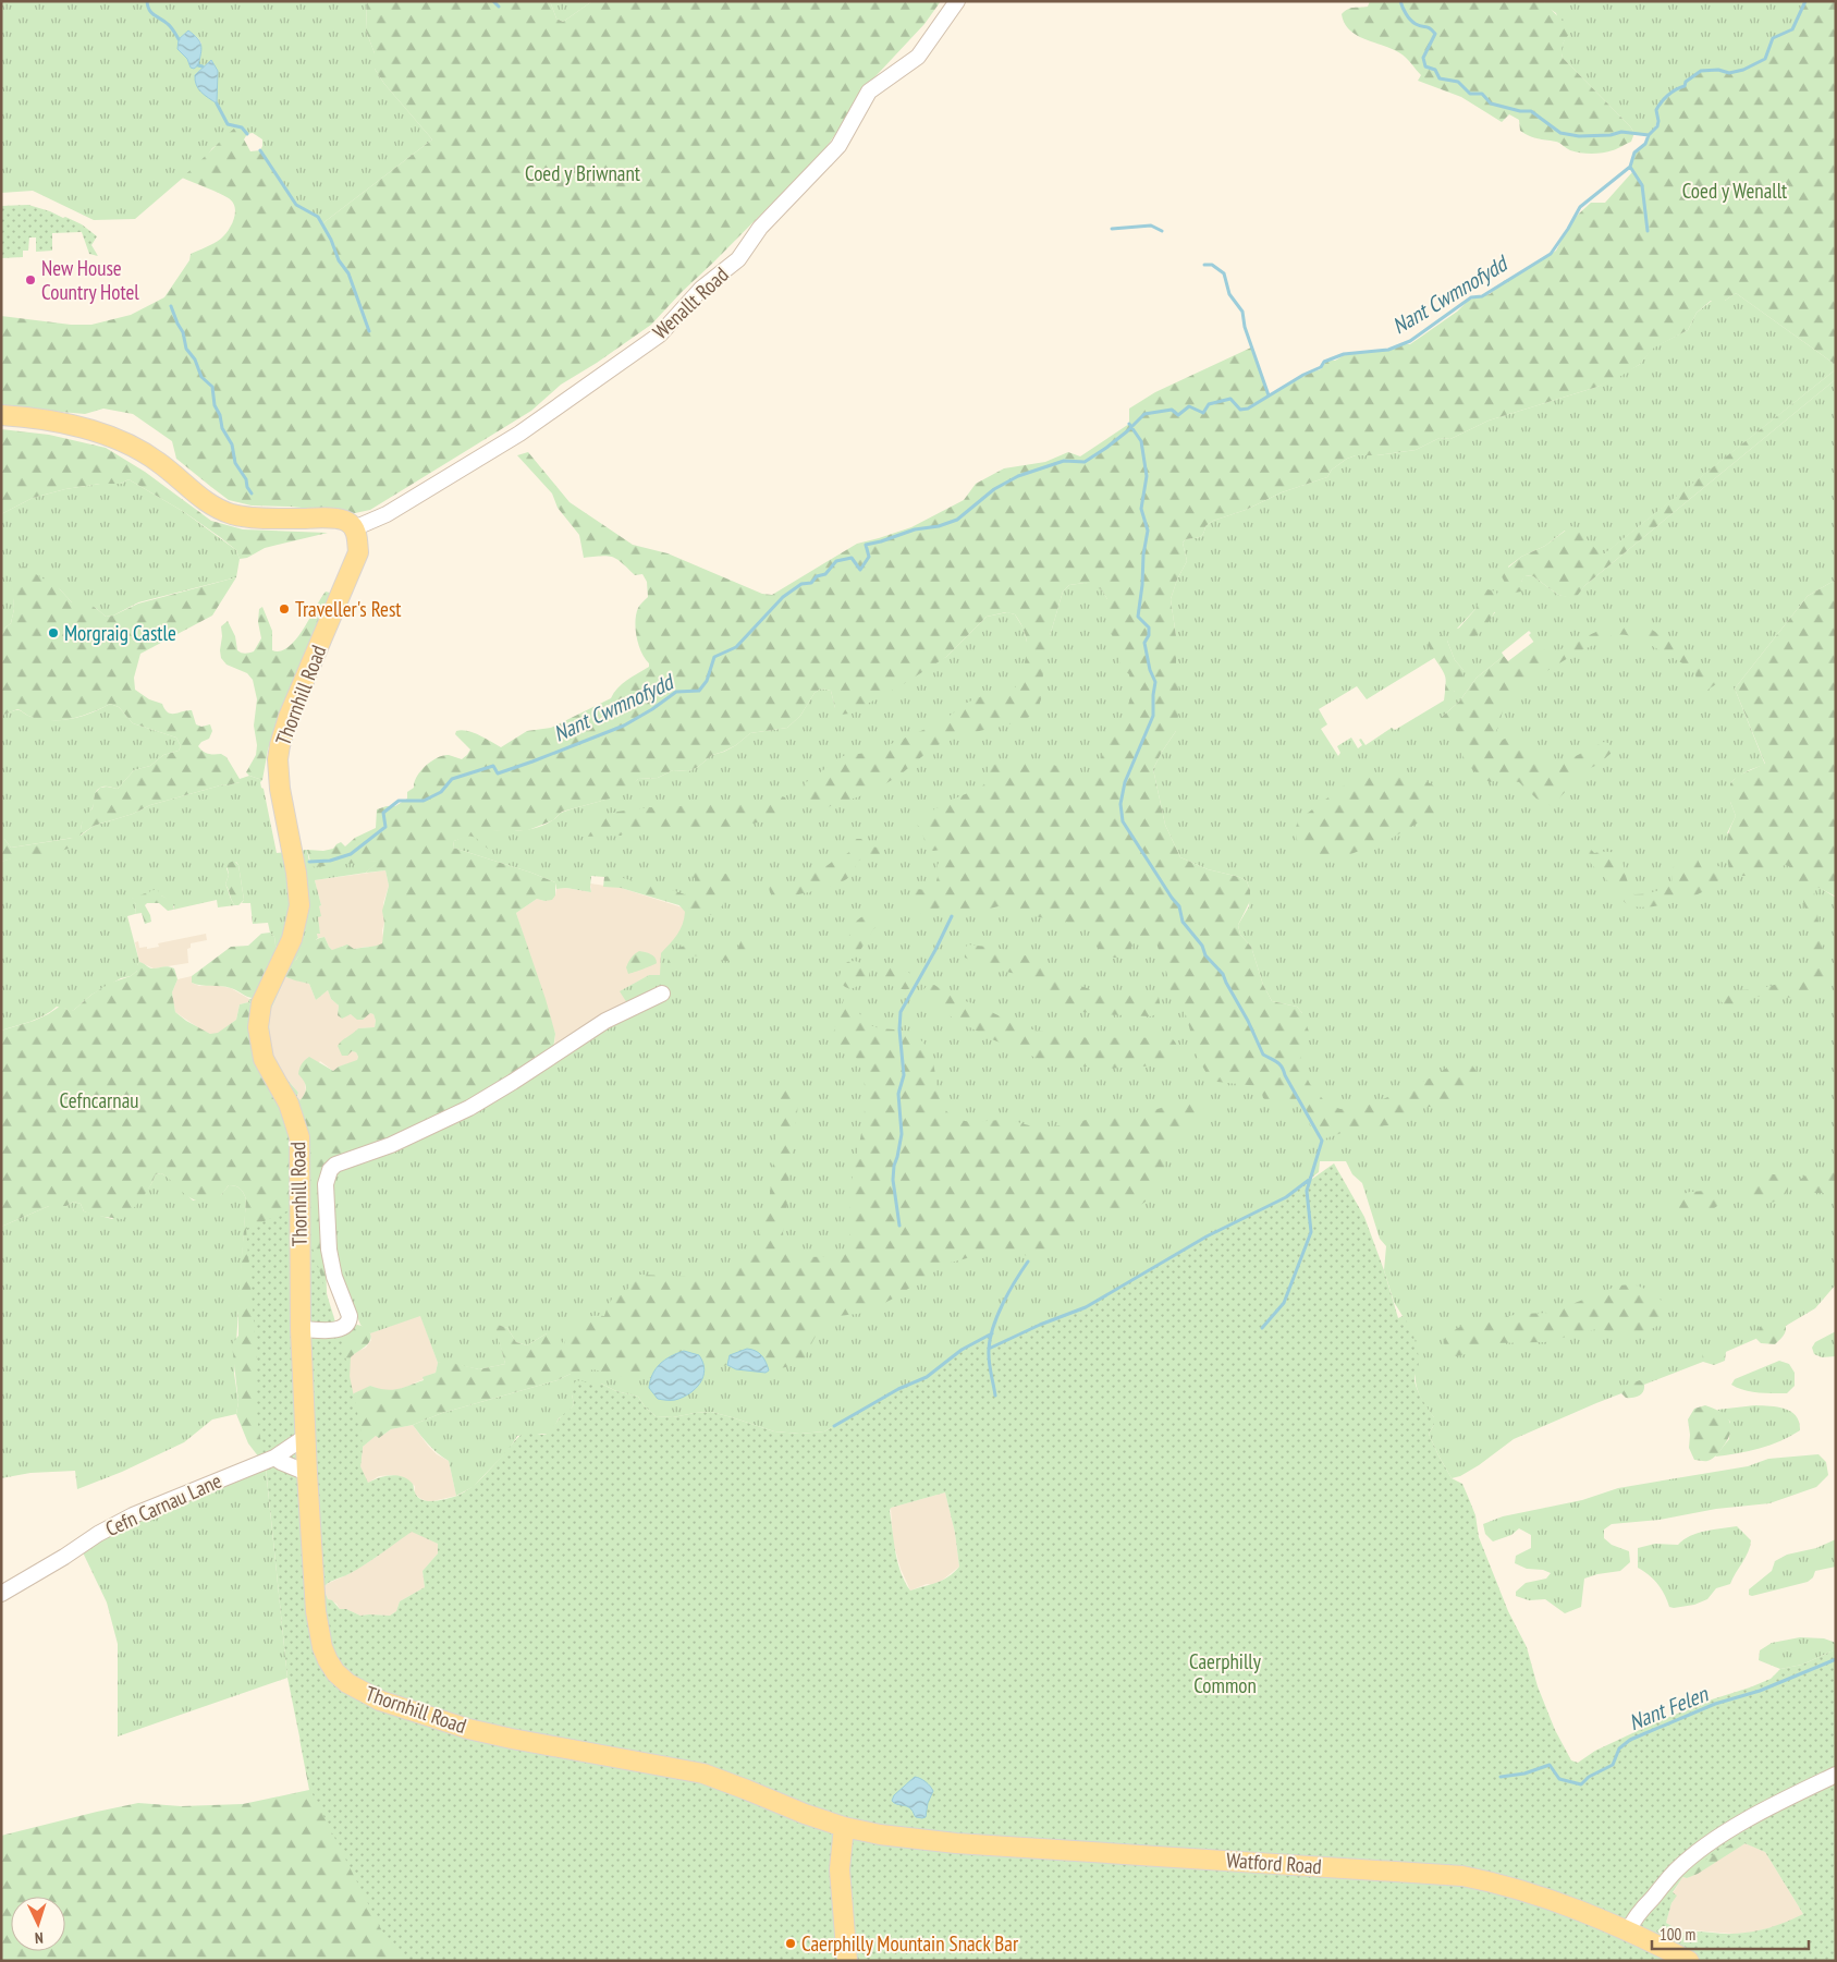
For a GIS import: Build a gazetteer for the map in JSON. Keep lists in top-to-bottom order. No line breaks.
{"streets":{"main road":["Thornhill Road","Watford Road"],"street":["Wenallt Road","Cefn Carnau Lane"]},"crossings":[["Wenallt Road","Thornhill Road"],["Thornhill Road","Cefn Carnau Lane"],["Thornhill Road","Watford Road"]],"water":["Nant Cwmnofydd","Nant Felen"],"parks":["Coed y Briwnant","Coed y Wenallt","Cefncarnau","Caerphilly Common"],"places":["New House Country Hotel","Traveller's Rest","Morgraig Castle","Caerphilly Mountain Snack Bar"],"scale_bar":"100 m","north":"bottom"}
